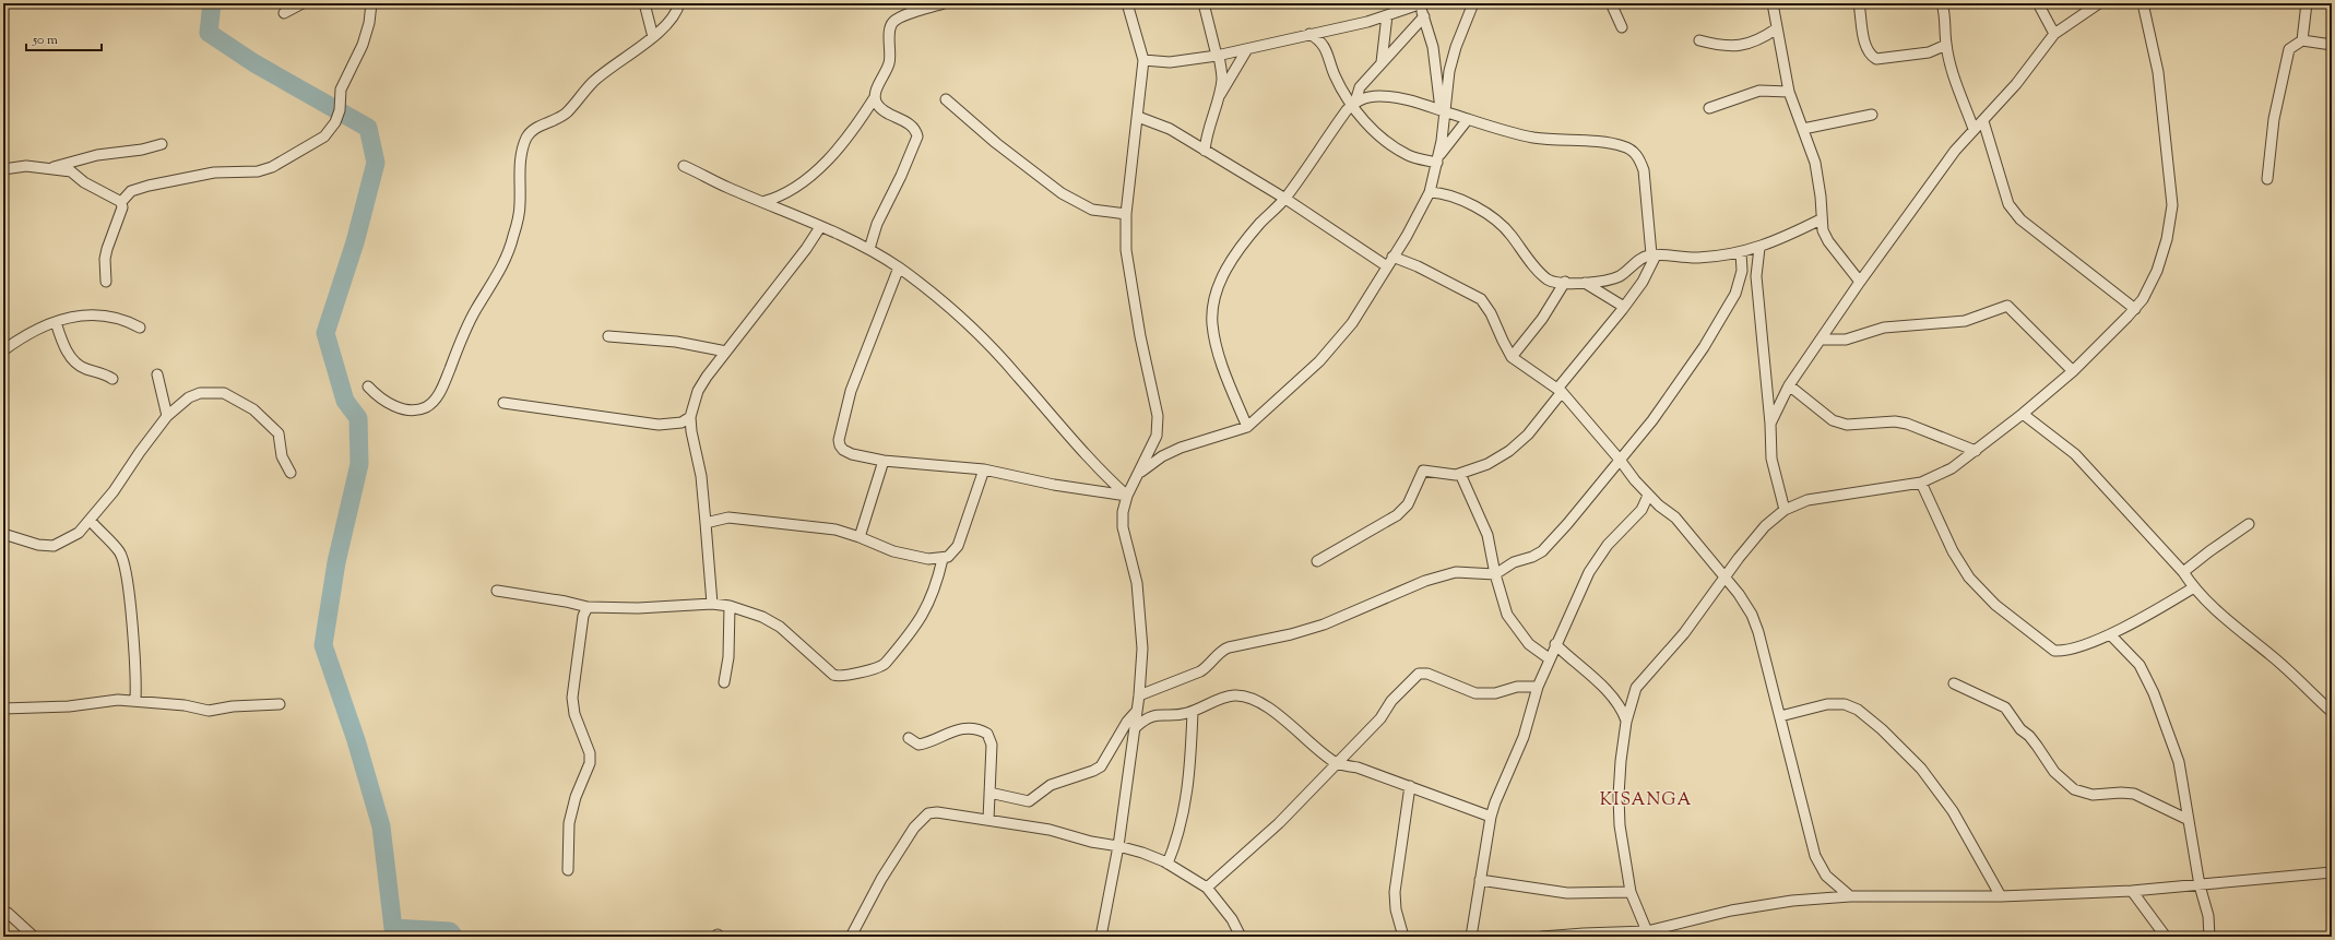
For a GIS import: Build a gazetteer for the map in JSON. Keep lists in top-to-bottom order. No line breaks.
{"districts":["KISANGA"],"scale_bar":"50 m"}
